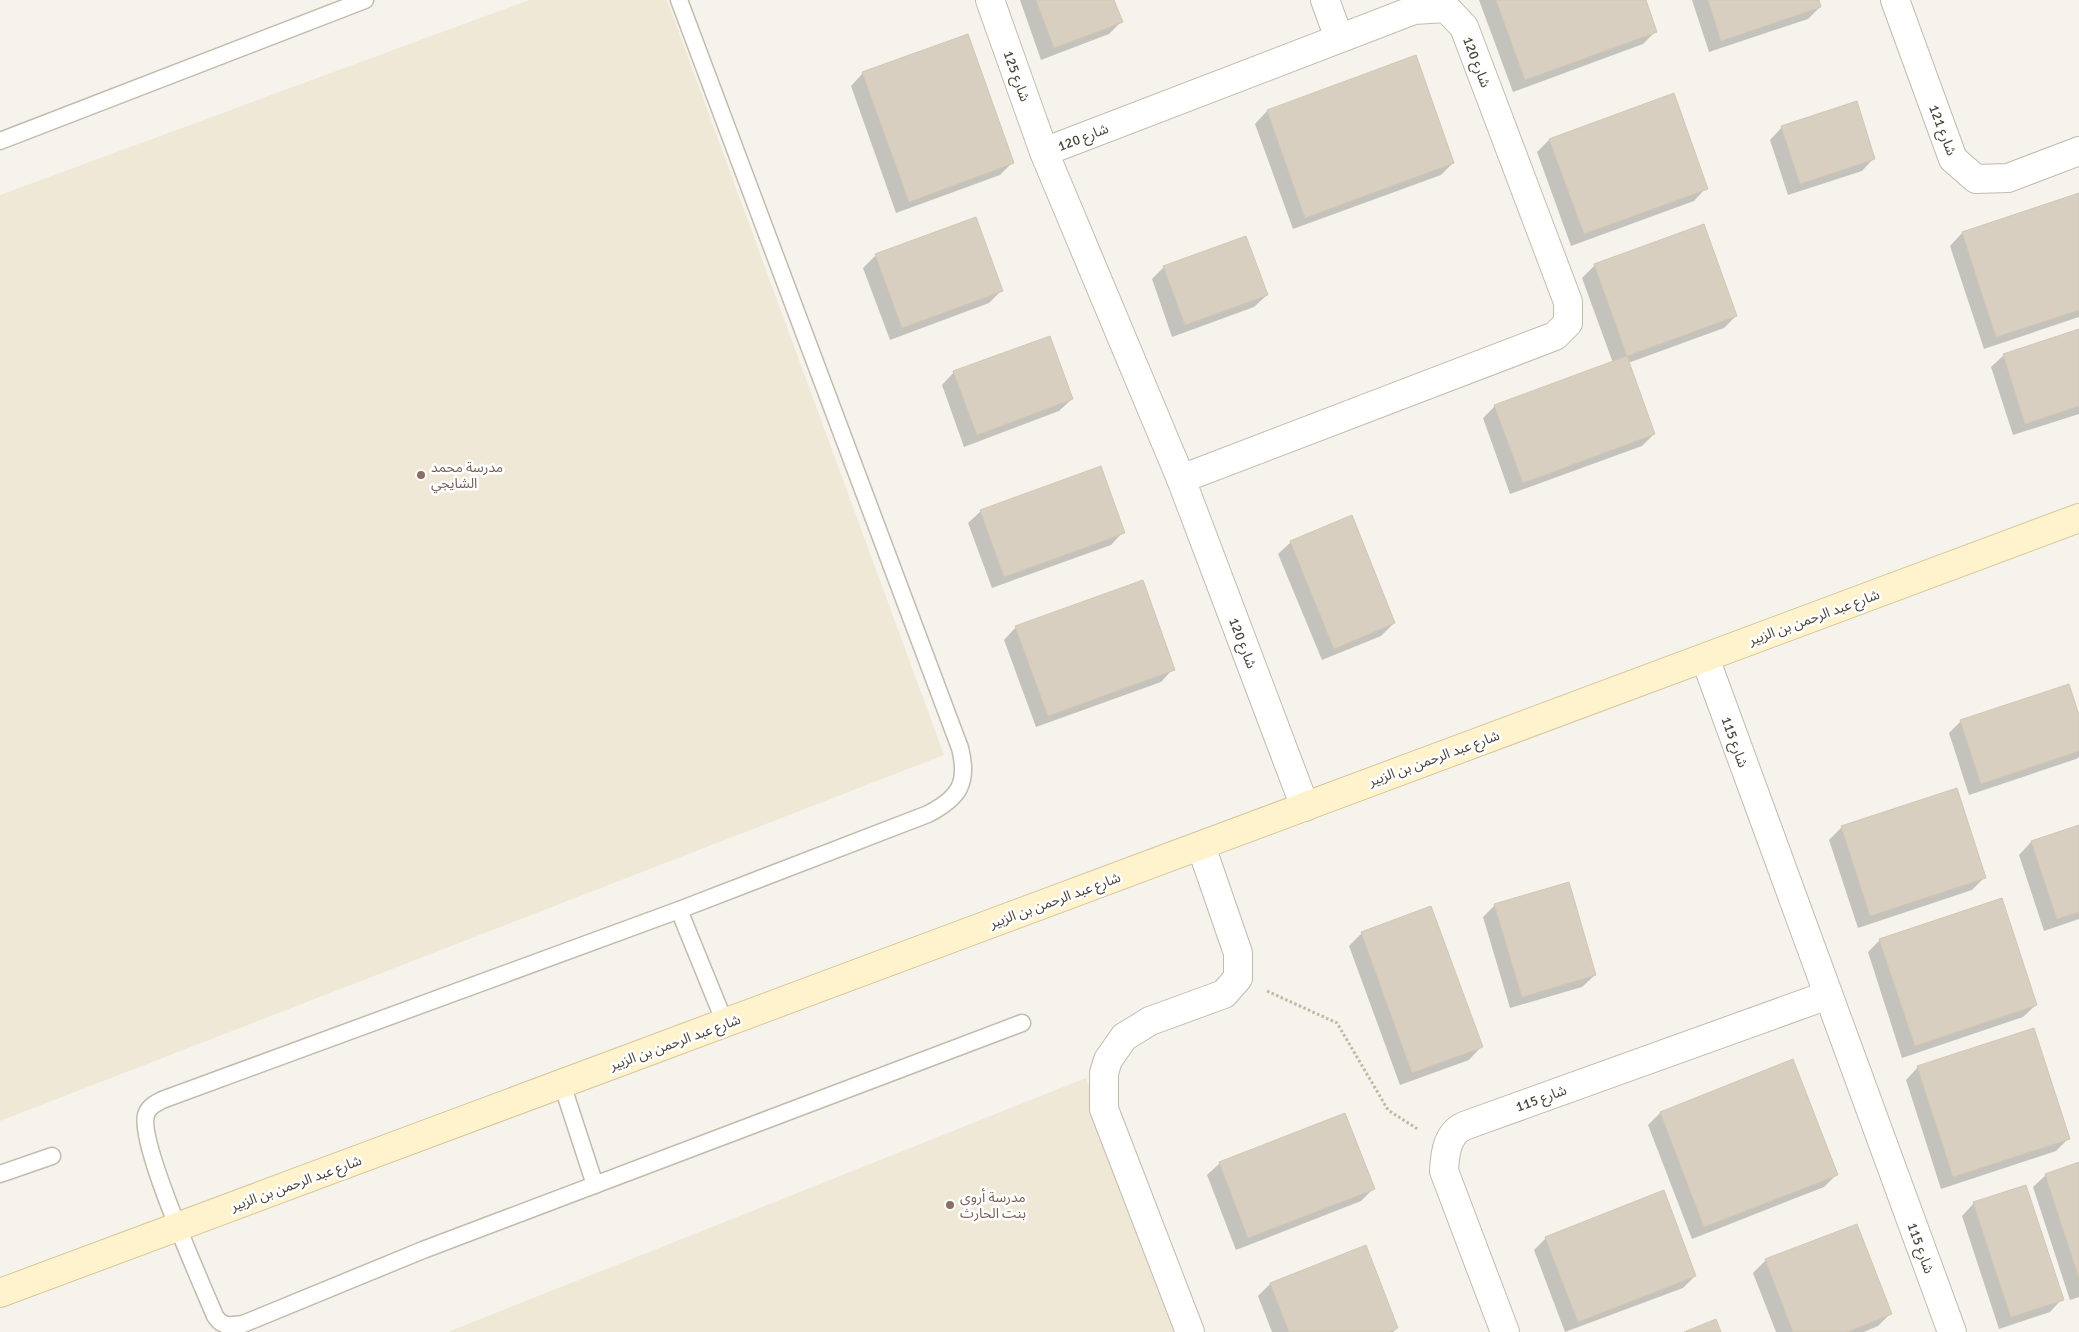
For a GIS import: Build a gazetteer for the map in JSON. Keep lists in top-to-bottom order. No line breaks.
{"streets":{"street":["شارع 120","شارع 125","شارع 121","شارع عبد الرحمن بن الزبير","شارع 115"]},"crossings":[["شارع 120","شارع 125"],["شارع 120","شارع عبد الرحمن بن الزبير"],["شارع عبد الرحمن بن الزبير","شارع 115"]],"places":["مدرسة محمد الشايجي","مدرسة أروى بنت الحارث"]}
